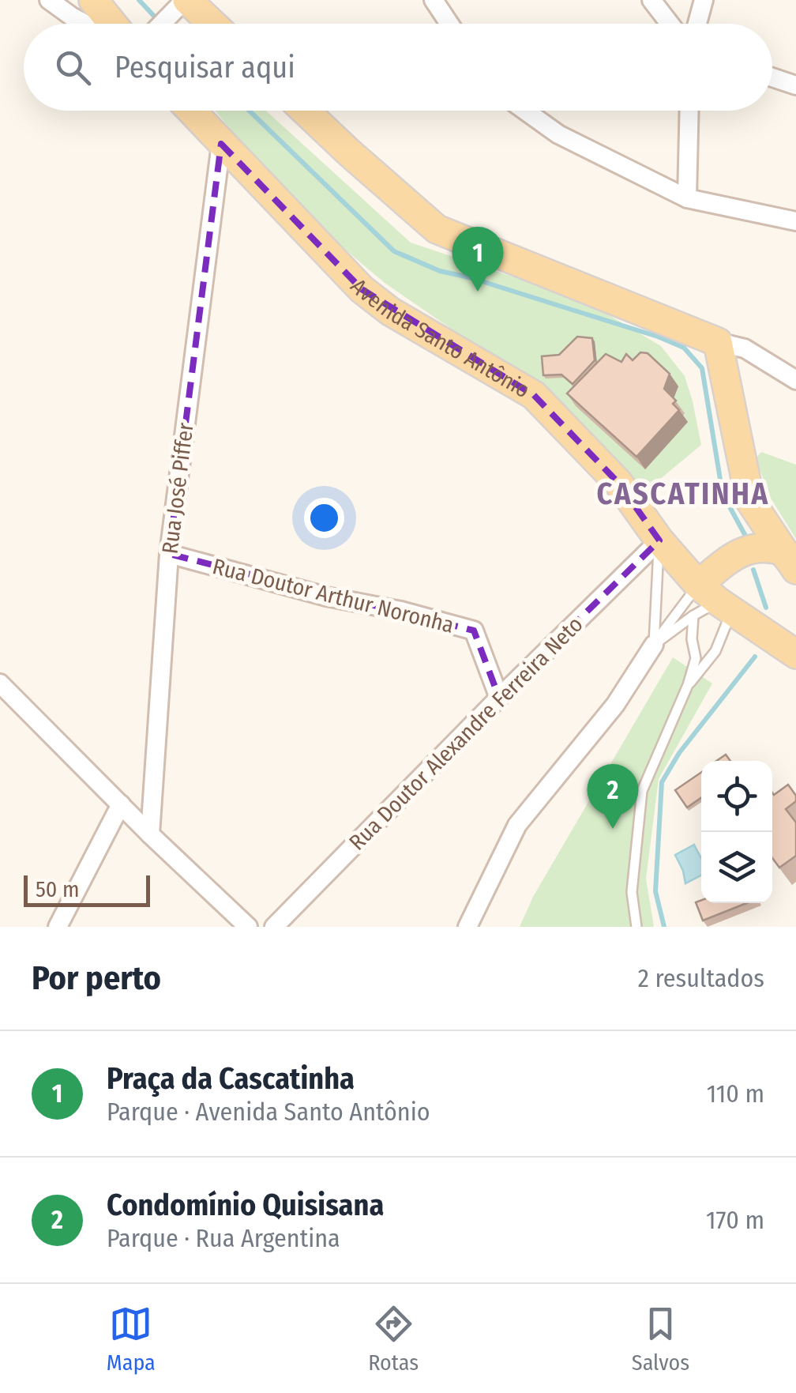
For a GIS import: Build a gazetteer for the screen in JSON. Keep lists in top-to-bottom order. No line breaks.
{"streets":{"main road":["Avenida Santo Antônio"],"street":["Rua José Piffer","Rua Doutor Arthur Noronha","Rua Doutor Alexandre Ferreira Neto"]},"crossings":[["Avenida Santo Antônio","Rua José Piffer"],["Avenida Santo Antônio","Rua Doutor Alexandre Ferreira Neto"],["Rua José Piffer","Rua Doutor Arthur Noronha"],["Rua Doutor Arthur Noronha","Rua Doutor Alexandre Ferreira Neto"]],"districts":["CASCATINHA"],"scale_bar":"50 m","page":{"search":"Pesquisar aqui","pins":["1","2"],"scale":"50 m","heading":["Por perto","2 resultados"],"list":[{"mark":"1","name":"Praça da Cascatinha","note":"Parque · Avenida Santo Antônio","value":"110 m"},{"mark":"2","name":"Condomínio Quisisana","note":"Parque · Rua Argentina","value":"170 m"}],"nav":["Mapa","Rotas","Salvos"]}}
